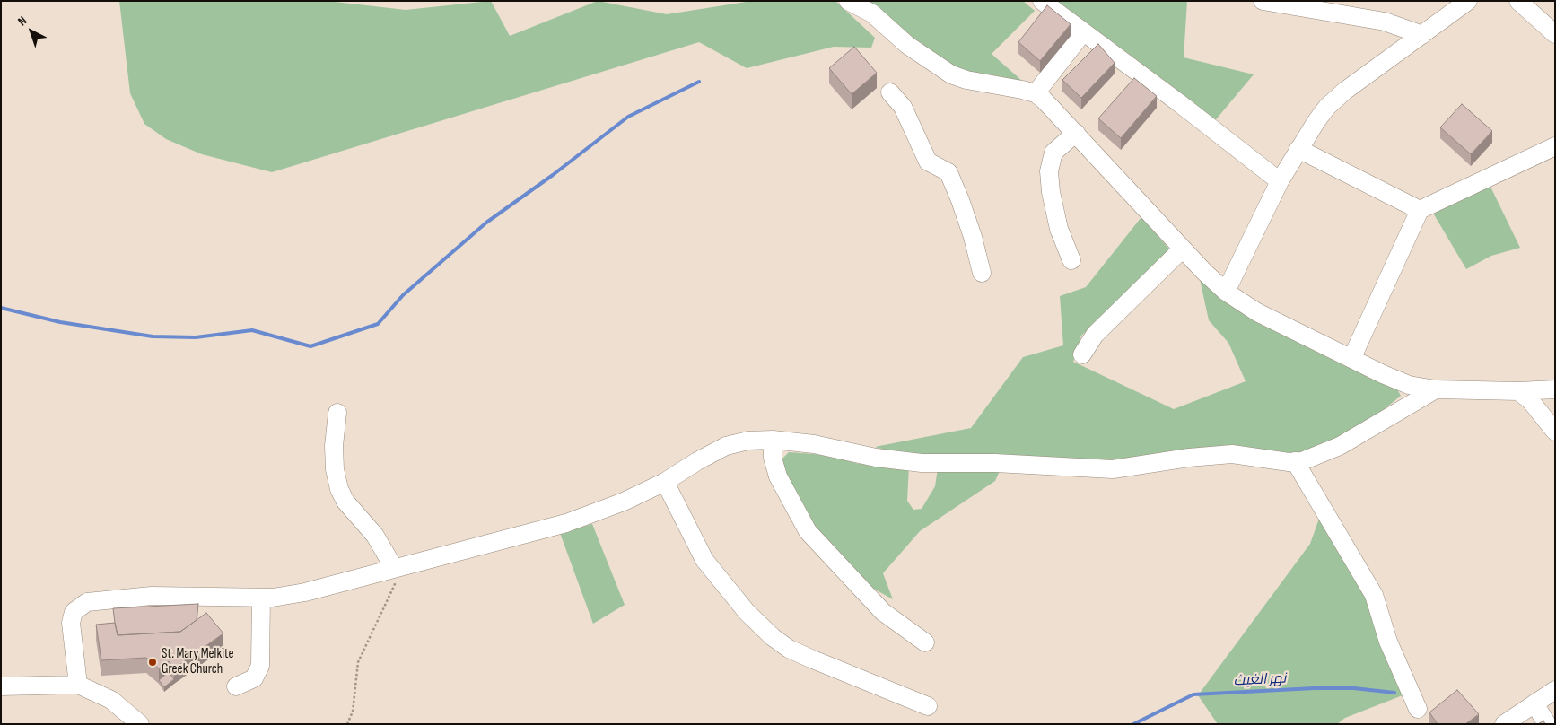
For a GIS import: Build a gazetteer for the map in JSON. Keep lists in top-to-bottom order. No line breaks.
{"water":["نهر الغيث"],"places":["St. Mary Melkite Greek Church"],"north":"top left"}
